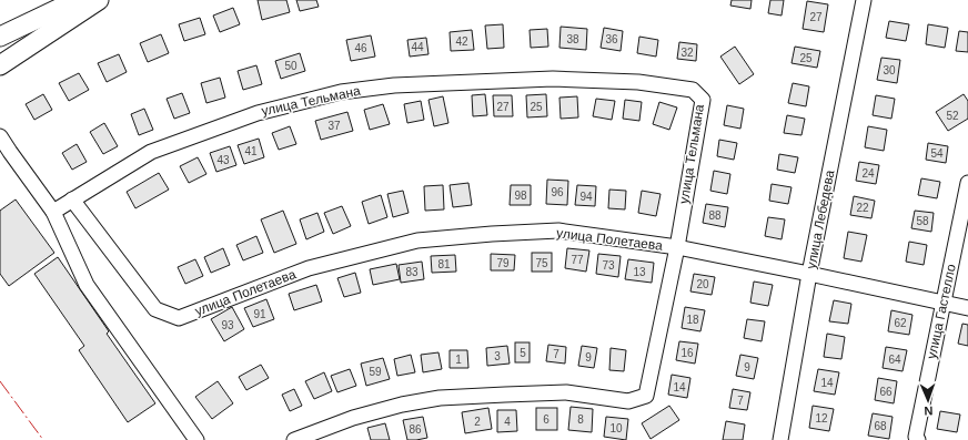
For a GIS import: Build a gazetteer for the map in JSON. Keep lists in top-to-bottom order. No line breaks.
{"streets":{"street":["улица Тельмана","улица Лебедева","улица Полетаева","улица Гастелло"]},"crossings":[["улица Тельмана","улица Полетаева"],["улица Лебедева","улица Полетаева"],["улица Полетаева","улица Гастелло"]],"house_numbers":["27","38","36","42","44","46","32","25","50","30","27","25","52","37","41","54","43","24","96","98","94","22","88","58","77","79","75","81","73","83","13","20","91","18","62","93","5","16","7","3","9","1","64","9","59","14","14","66","7","12","6","8","2","4","68","10","86"],"north":"bottom"}
